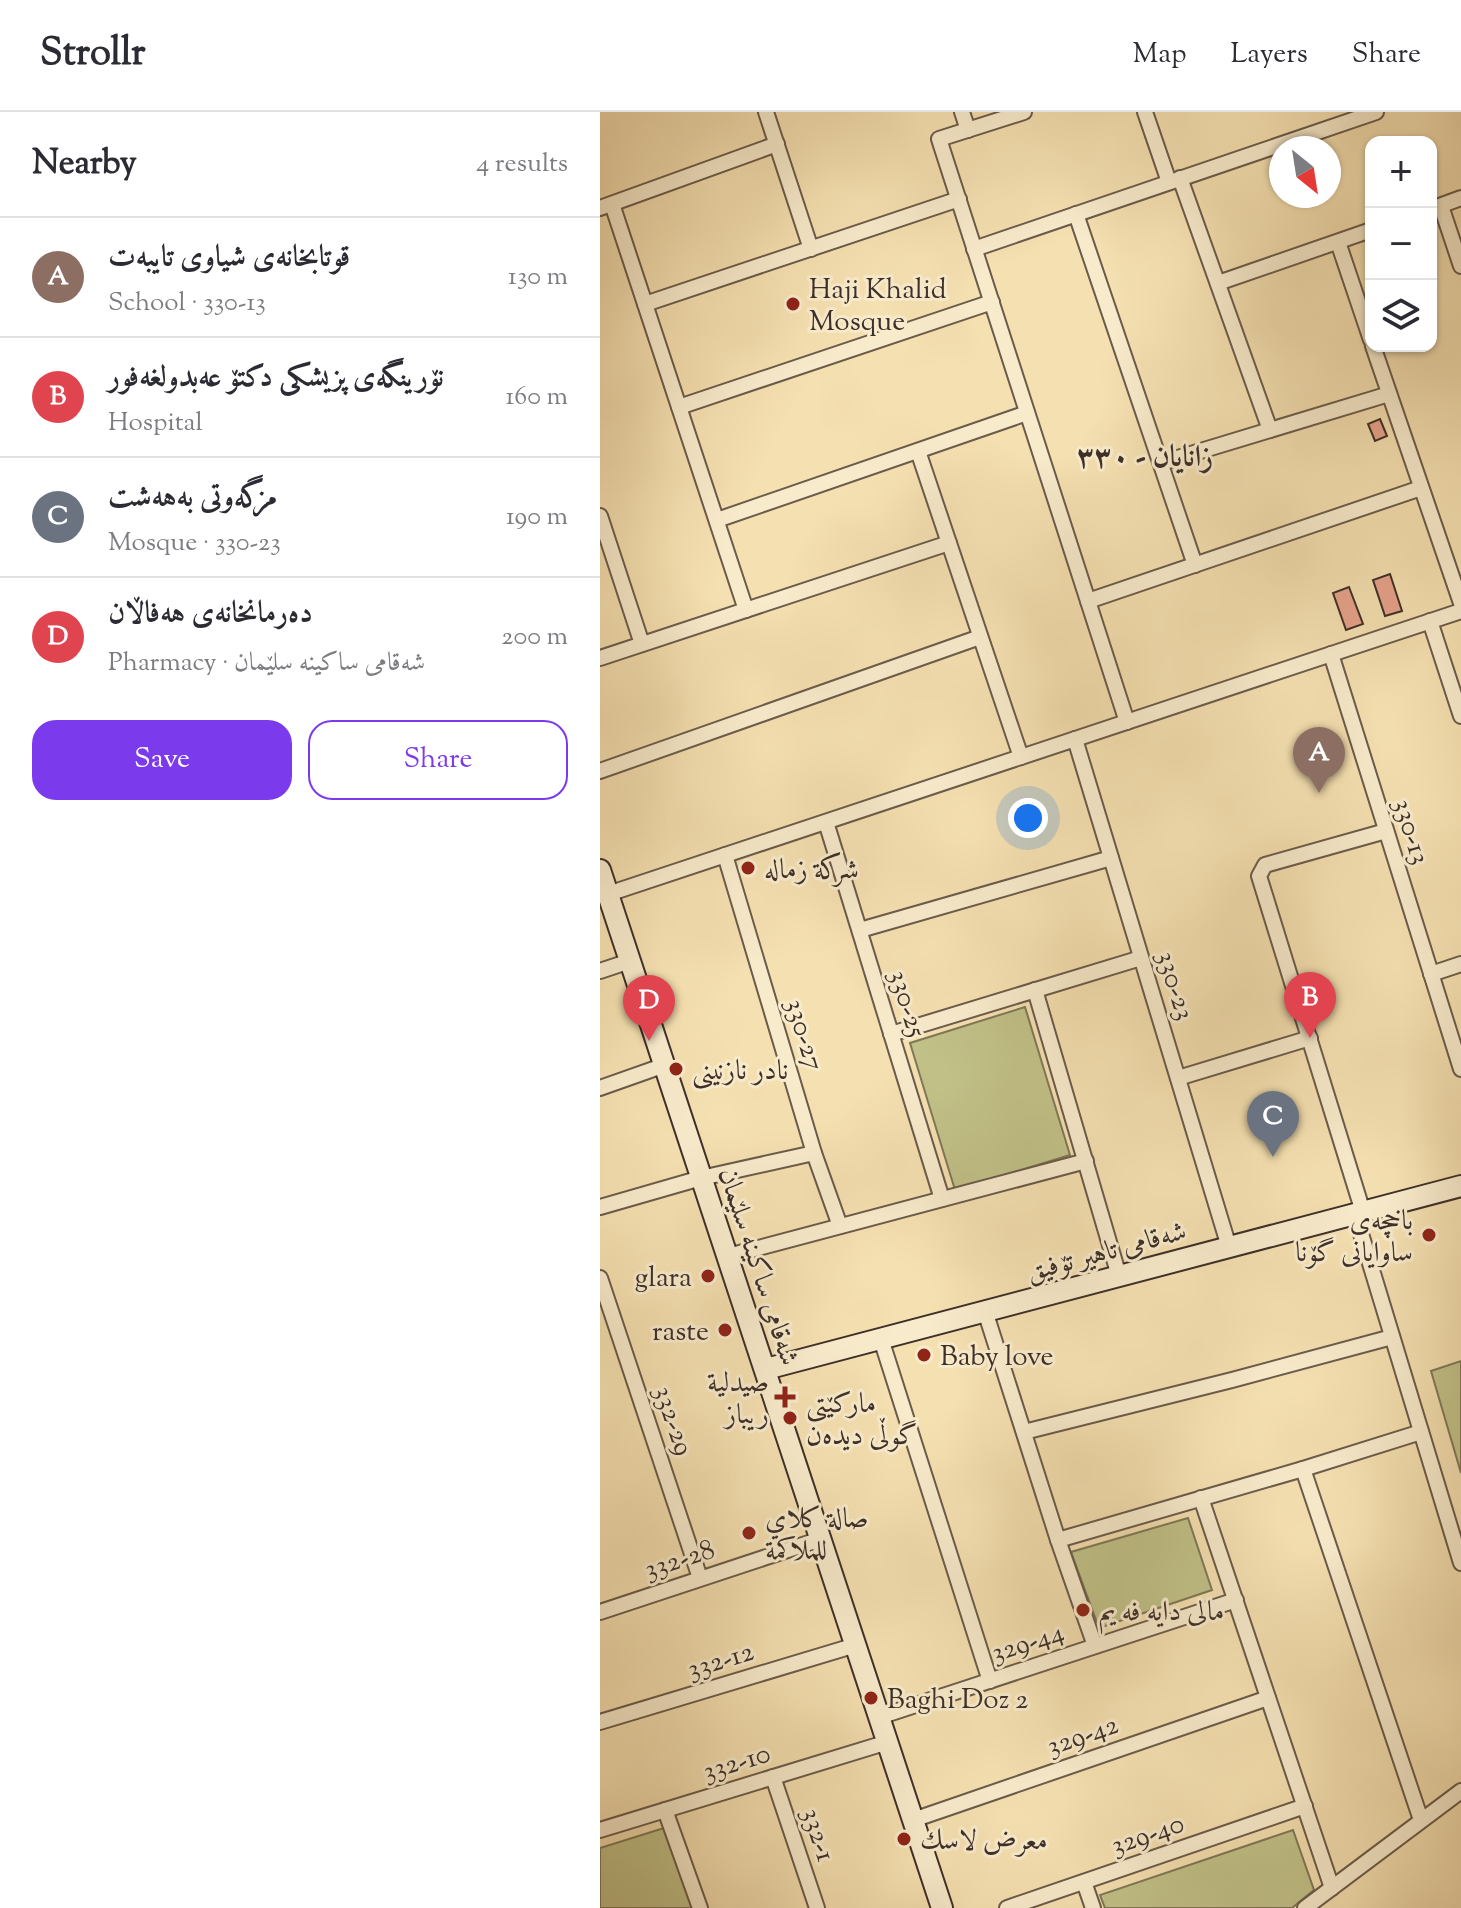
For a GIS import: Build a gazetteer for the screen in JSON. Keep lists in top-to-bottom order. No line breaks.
{"streets":{"street":["330-13","330-23","330-25","330-27","شەقامی تاهیر تۆفیق","شەقامی ساکینە سلێمان","332-29","332-28","329-44","332-12","329-42","332-10","329-40","332-1"]},"crossings":[["330-23","شەقامی تاهیر تۆفیق"],["شەقامی تاهیر تۆفیق","شەقامی ساکینە سلێمان"],["شەقامی ساکینە سلێمان","332-28"],["شەقامی ساکینە سلێمان","329-44"],["شەقامی ساکینە سلێمان","332-12"],["شەقامی ساکینە سلێمان","329-42"],["شەقامی ساکینە سلێمان","332-10"],["332-29","332-28"],["332-10","332-1"]],"districts":["زانایان - ٣٣٠"],"places":{"other":["Haji Khalid Mosque","شركة زماله","نادر نازنینی","باخچەی ساوایانی گۆنا","glara","raste","Baby love","مارکێتی گوڵی دیدەن","صالة كلاي للملاكمة","مالى دايه فه يم","Baghi Doz 2","معرض لاسك"],"health":["صيدلية ريباز"]},"north":"bottom right","page":{"header":"Strollr","nav":["Map","Layers","Share"],"heading":["Nearby","4 results"],"map_buttons":["+","−"],"list":[{"mark":"A","name":"قوتابخانەی شیاوی تایبەت","note":"School · 330-13","value":"130 m"},{"mark":"B","name":"نۆرینگەی پزیشکی دکتۆ عەبدولغەفور","note":"Hospital","value":"160 m"},{"mark":"C","name":"مزگەوتی بەهەشت","note":"Mosque · 330-23","value":"190 m"},{"mark":"D","name":"دەرمانخانەی هەفاڵان","note":"Pharmacy · شەقامی ساکینە سلێمان","value":"200 m"}],"buttons":["Save","Share"],"pins":["A","B","D","C"]}}
